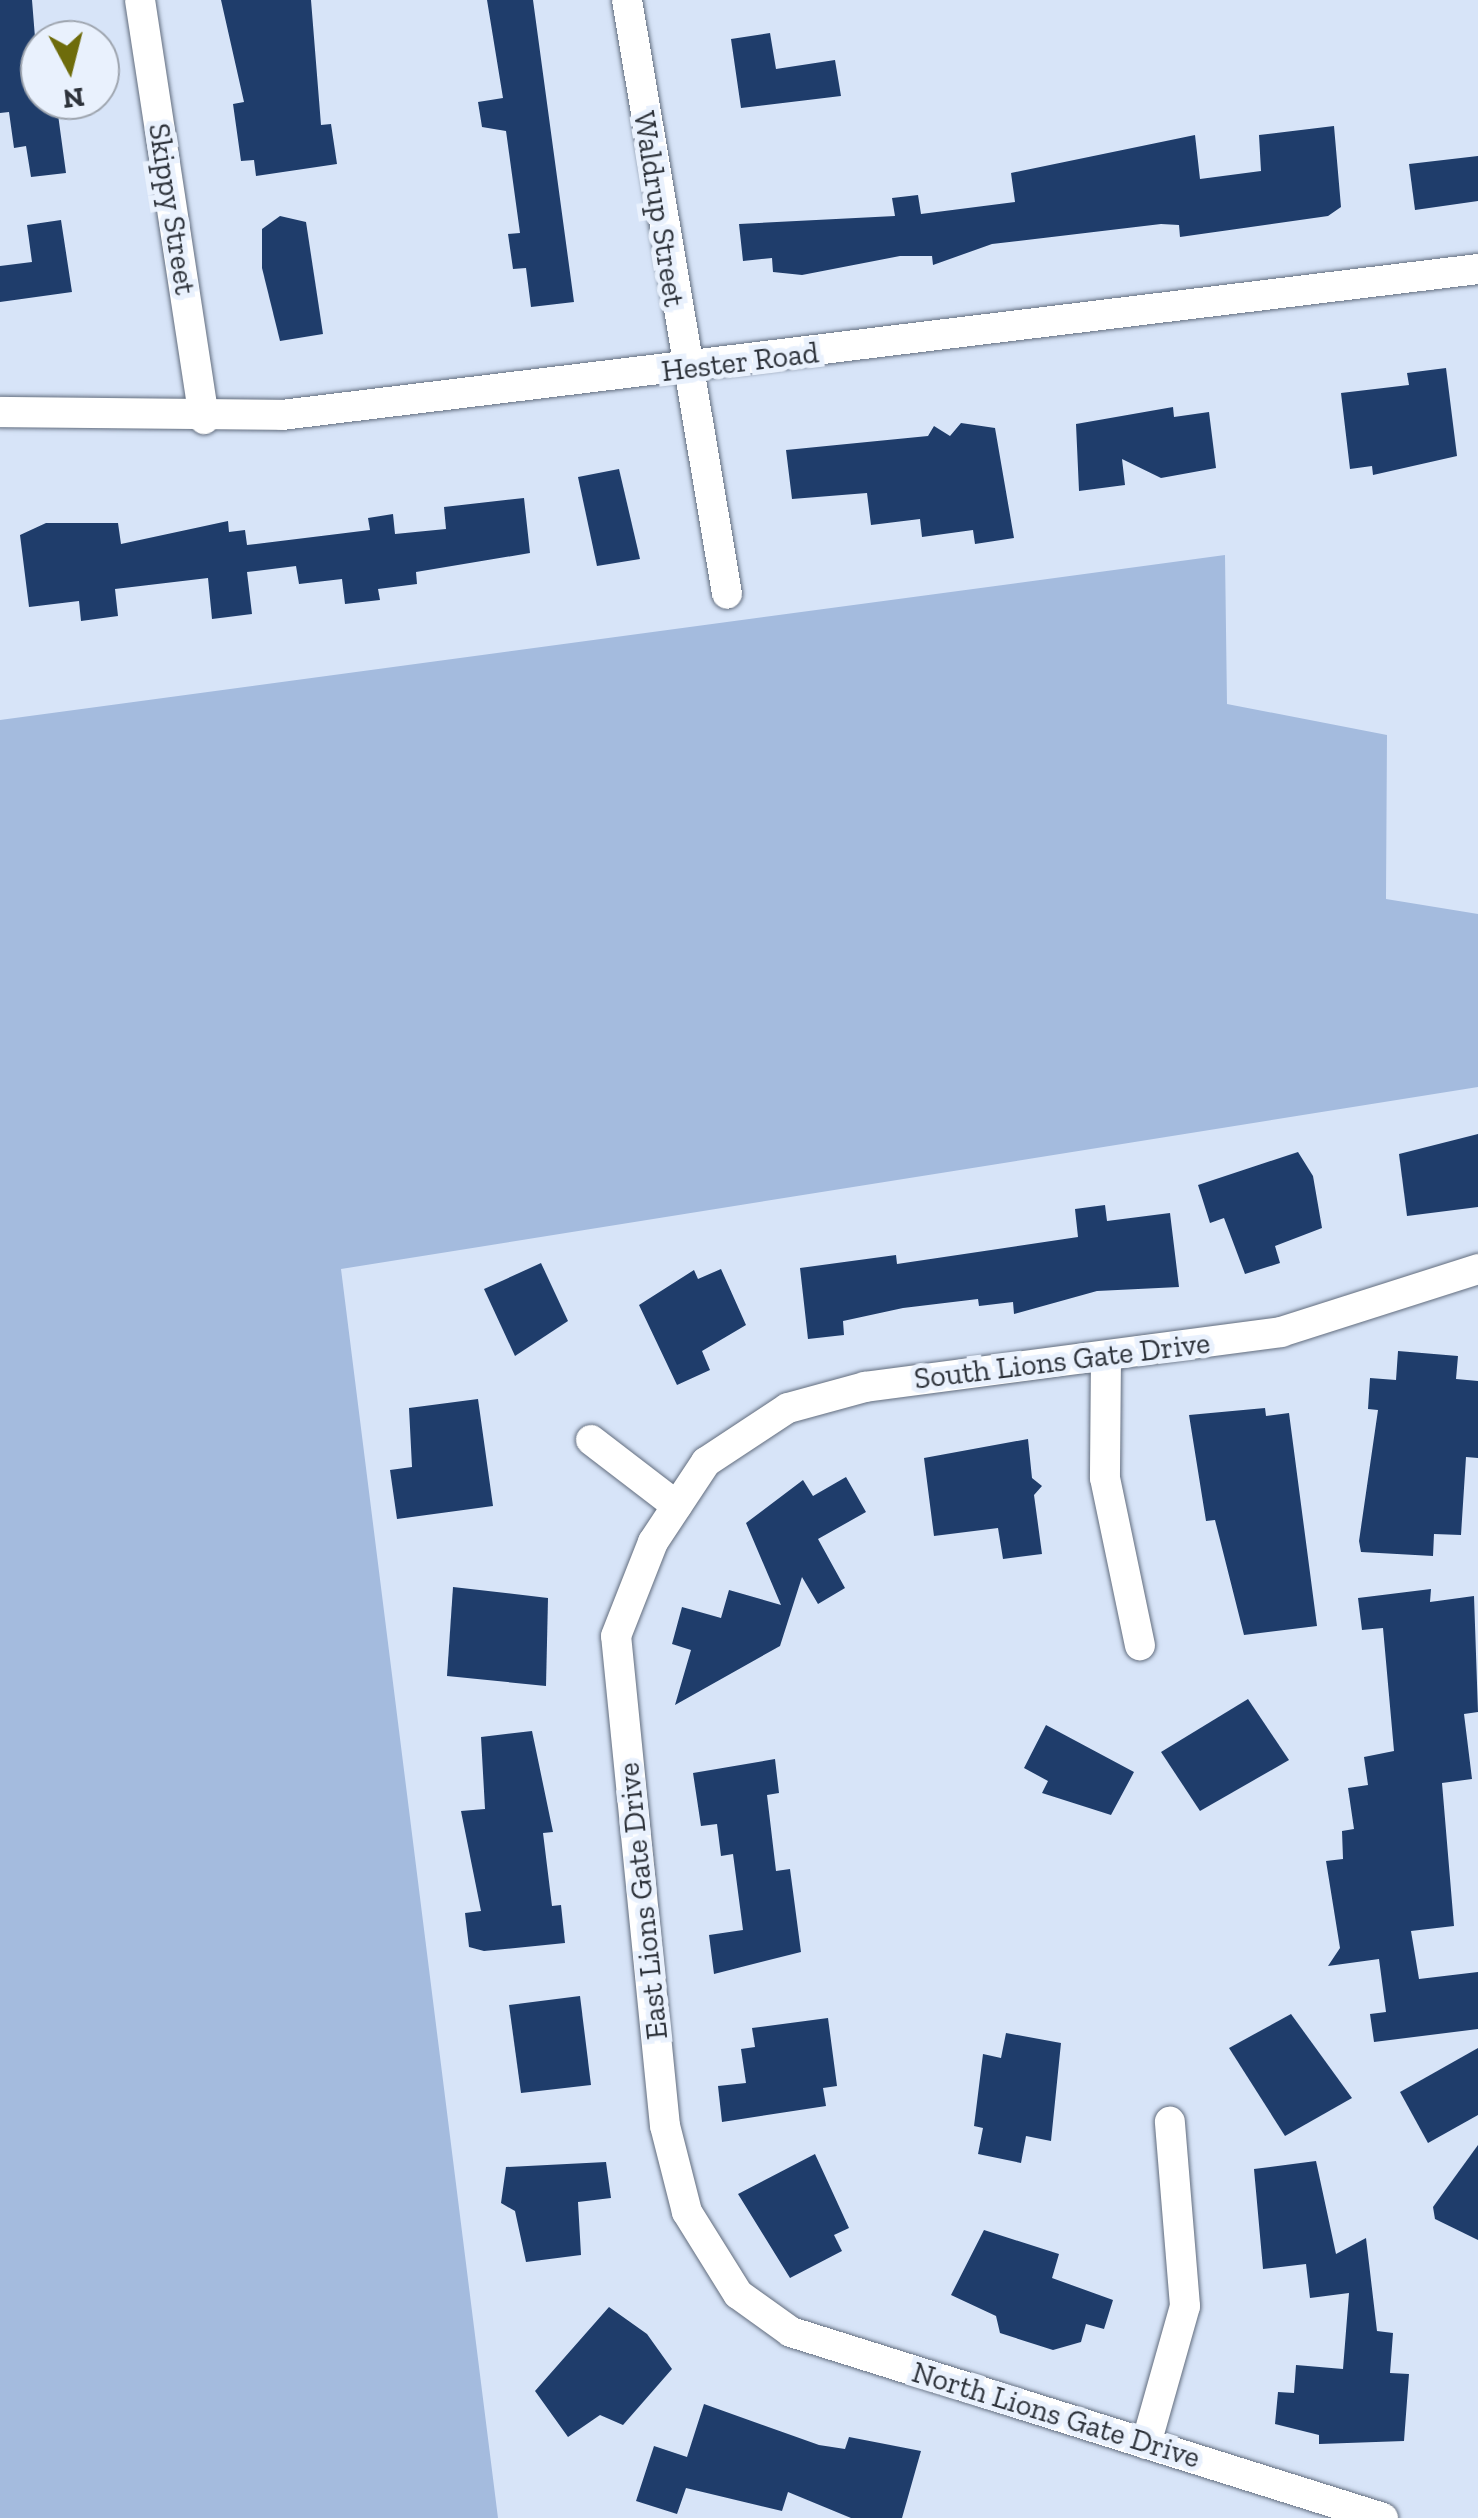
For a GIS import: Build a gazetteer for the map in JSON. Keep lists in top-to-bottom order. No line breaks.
{"streets":{"street":["Skippy Street","Waldrup Street","Hester Road","South Lions Gate Drive","East Lions Gate Drive","North Lions Gate Drive"]},"crossings":[["Skippy Street","Hester Road"],["Waldrup Street","Hester Road"],["South Lions Gate Drive","East Lions Gate Drive"],["East Lions Gate Drive","North Lions Gate Drive"]],"north":"bottom"}
